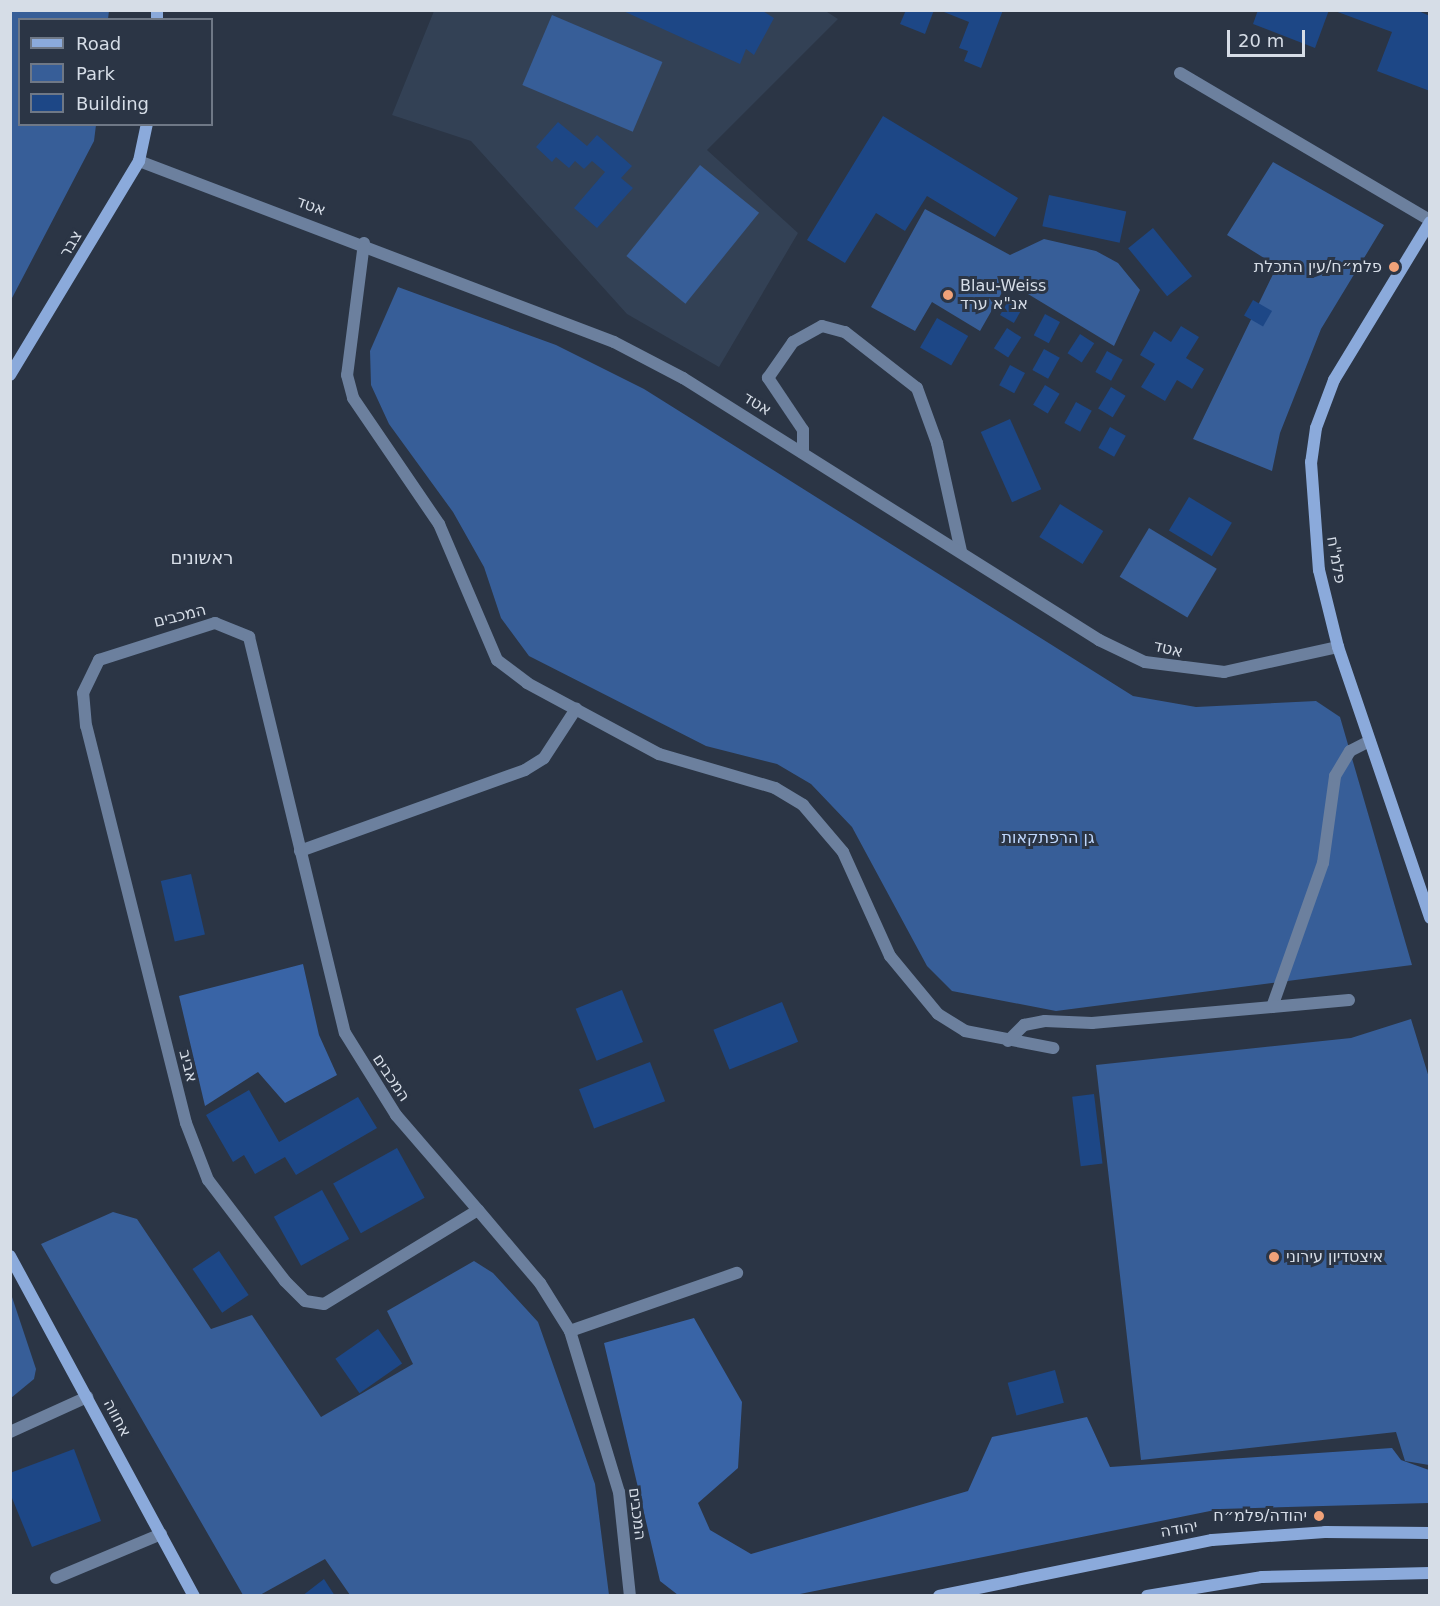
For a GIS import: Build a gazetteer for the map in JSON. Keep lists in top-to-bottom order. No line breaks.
{"streets":{"street":["אטד","צבר","פלמ\"ח","המכבים","אביב","אחווה","יהודה"]},"crossings":[["אטד","צבר"],["אטד","פלמ\"ח"],["המכבים","אביב"]],"districts":["ראשונים"],"parks":["גן הרפתקאות"],"places":["פלמ״ח/עין התכלת","Blau-Weiss אנ\"א ערד","איצטדיון עירוני","יהודה/פלמ״ח"],"legend":["Road","Park","Building"],"scale_bar":"20 m"}
